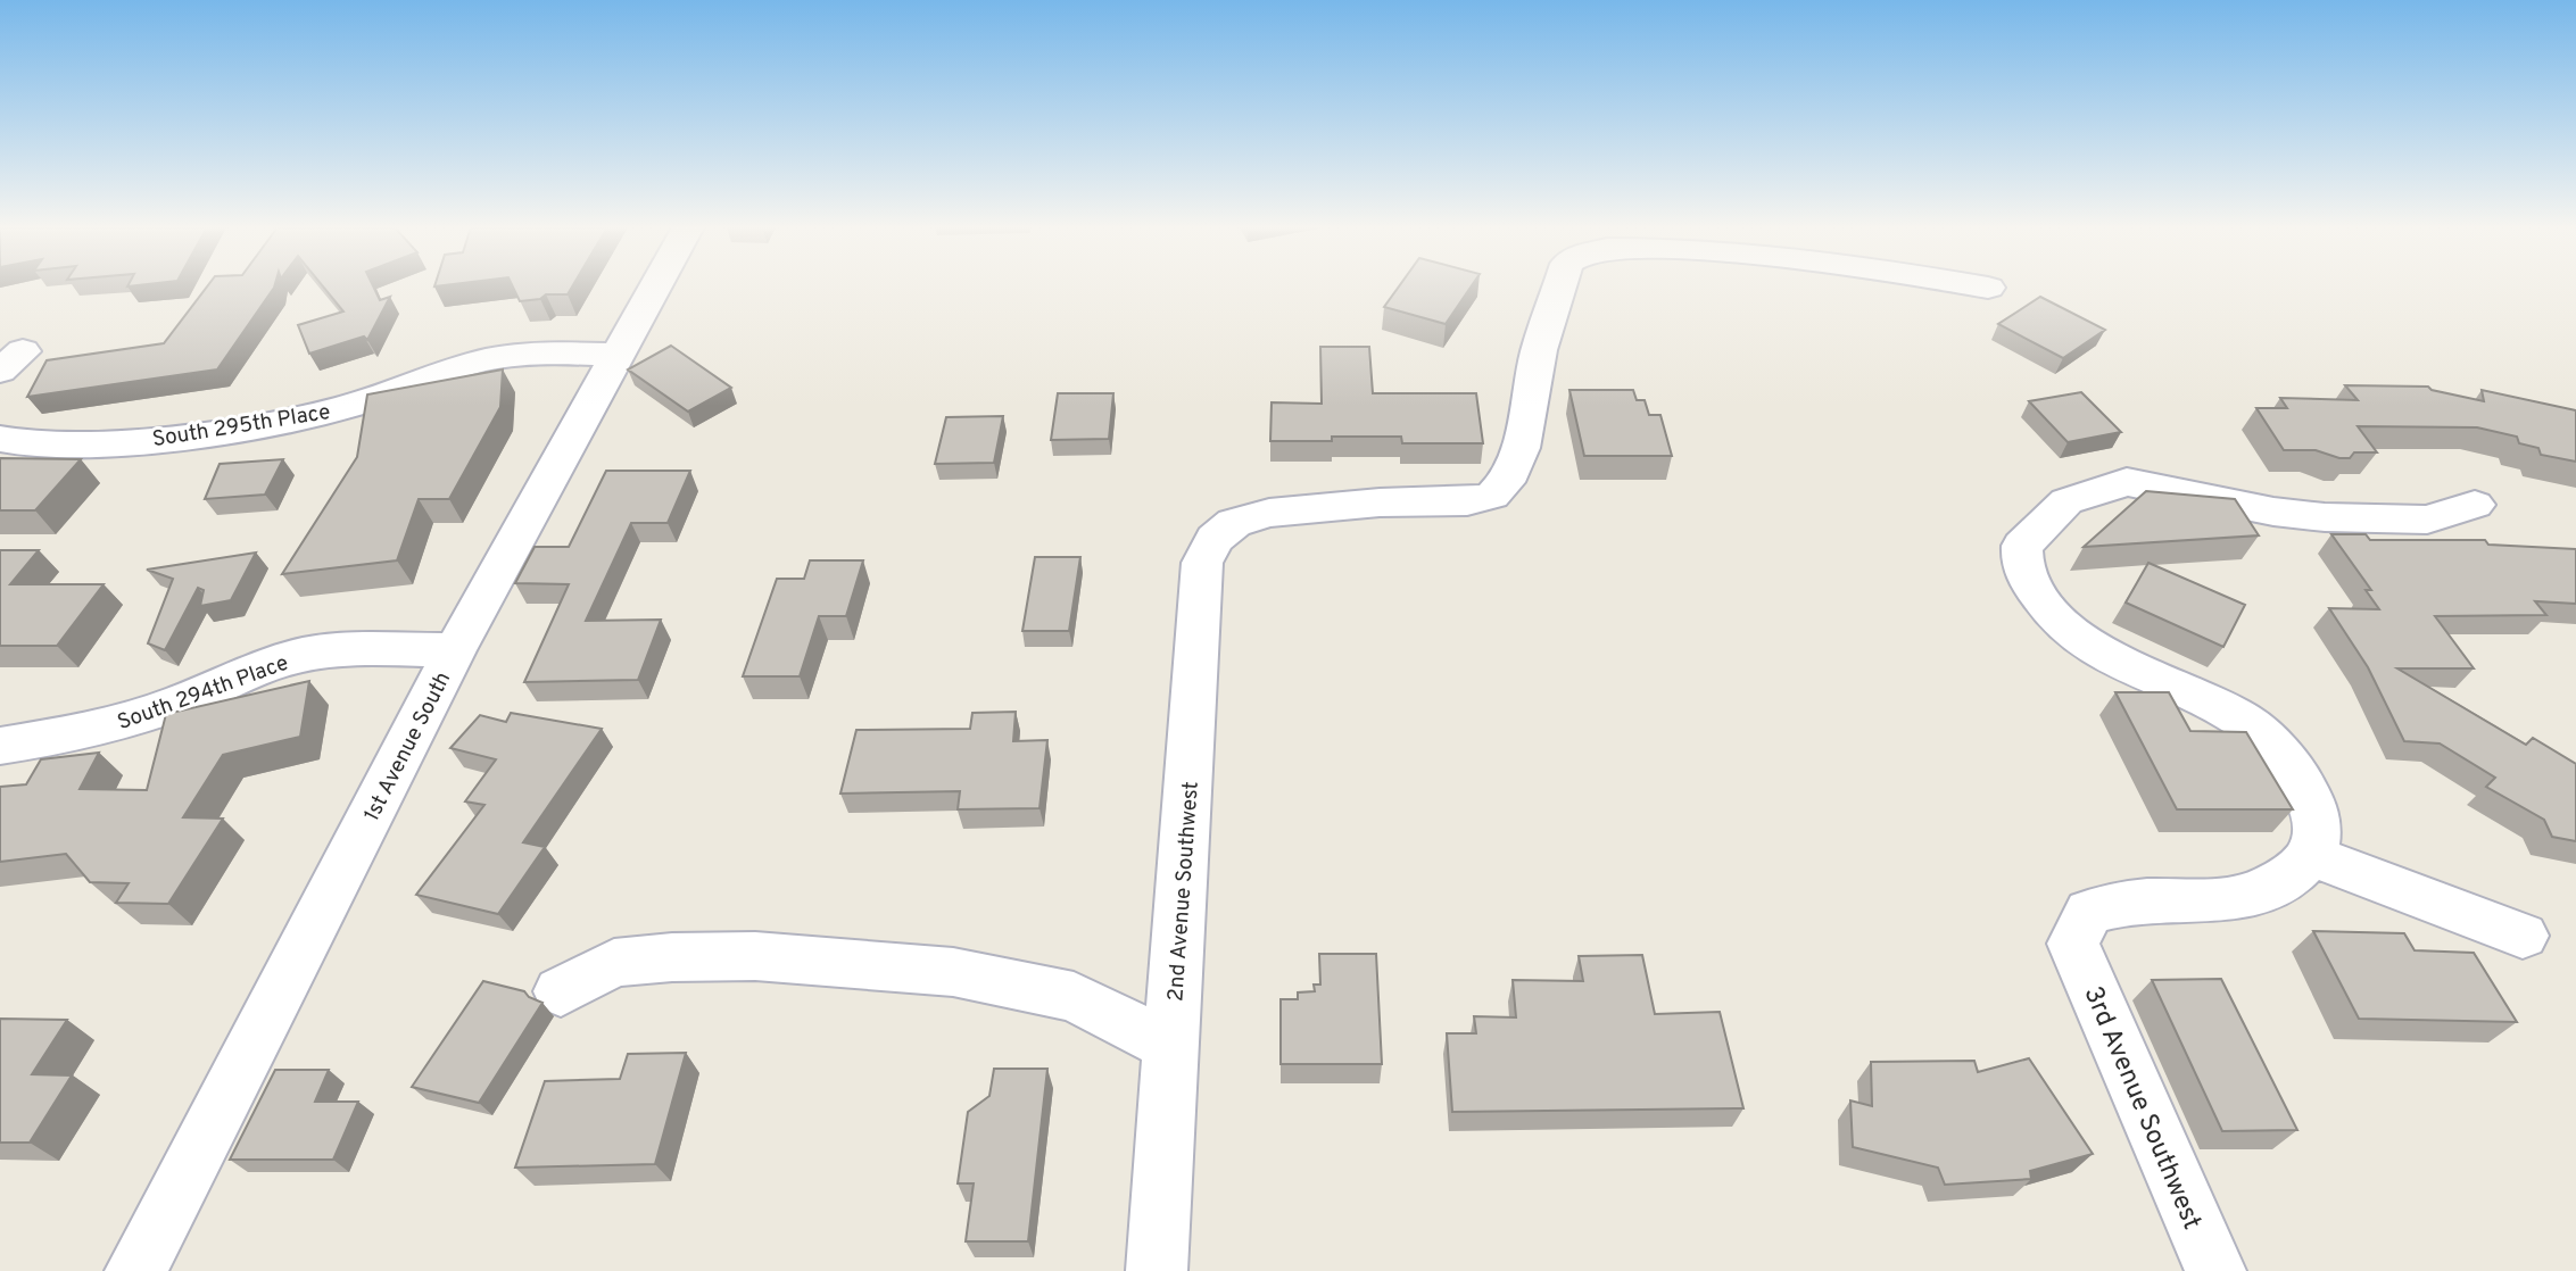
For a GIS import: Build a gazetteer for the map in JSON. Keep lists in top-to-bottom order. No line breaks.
{"streets":{"street":["South 295th Place","South 294th Place","1st Avenue South","2nd Avenue Southwest","3rd Avenue Southwest"]},"crossings":[["South 295th Place","1st Avenue South"],["South 294th Place","1st Avenue South"]]}
